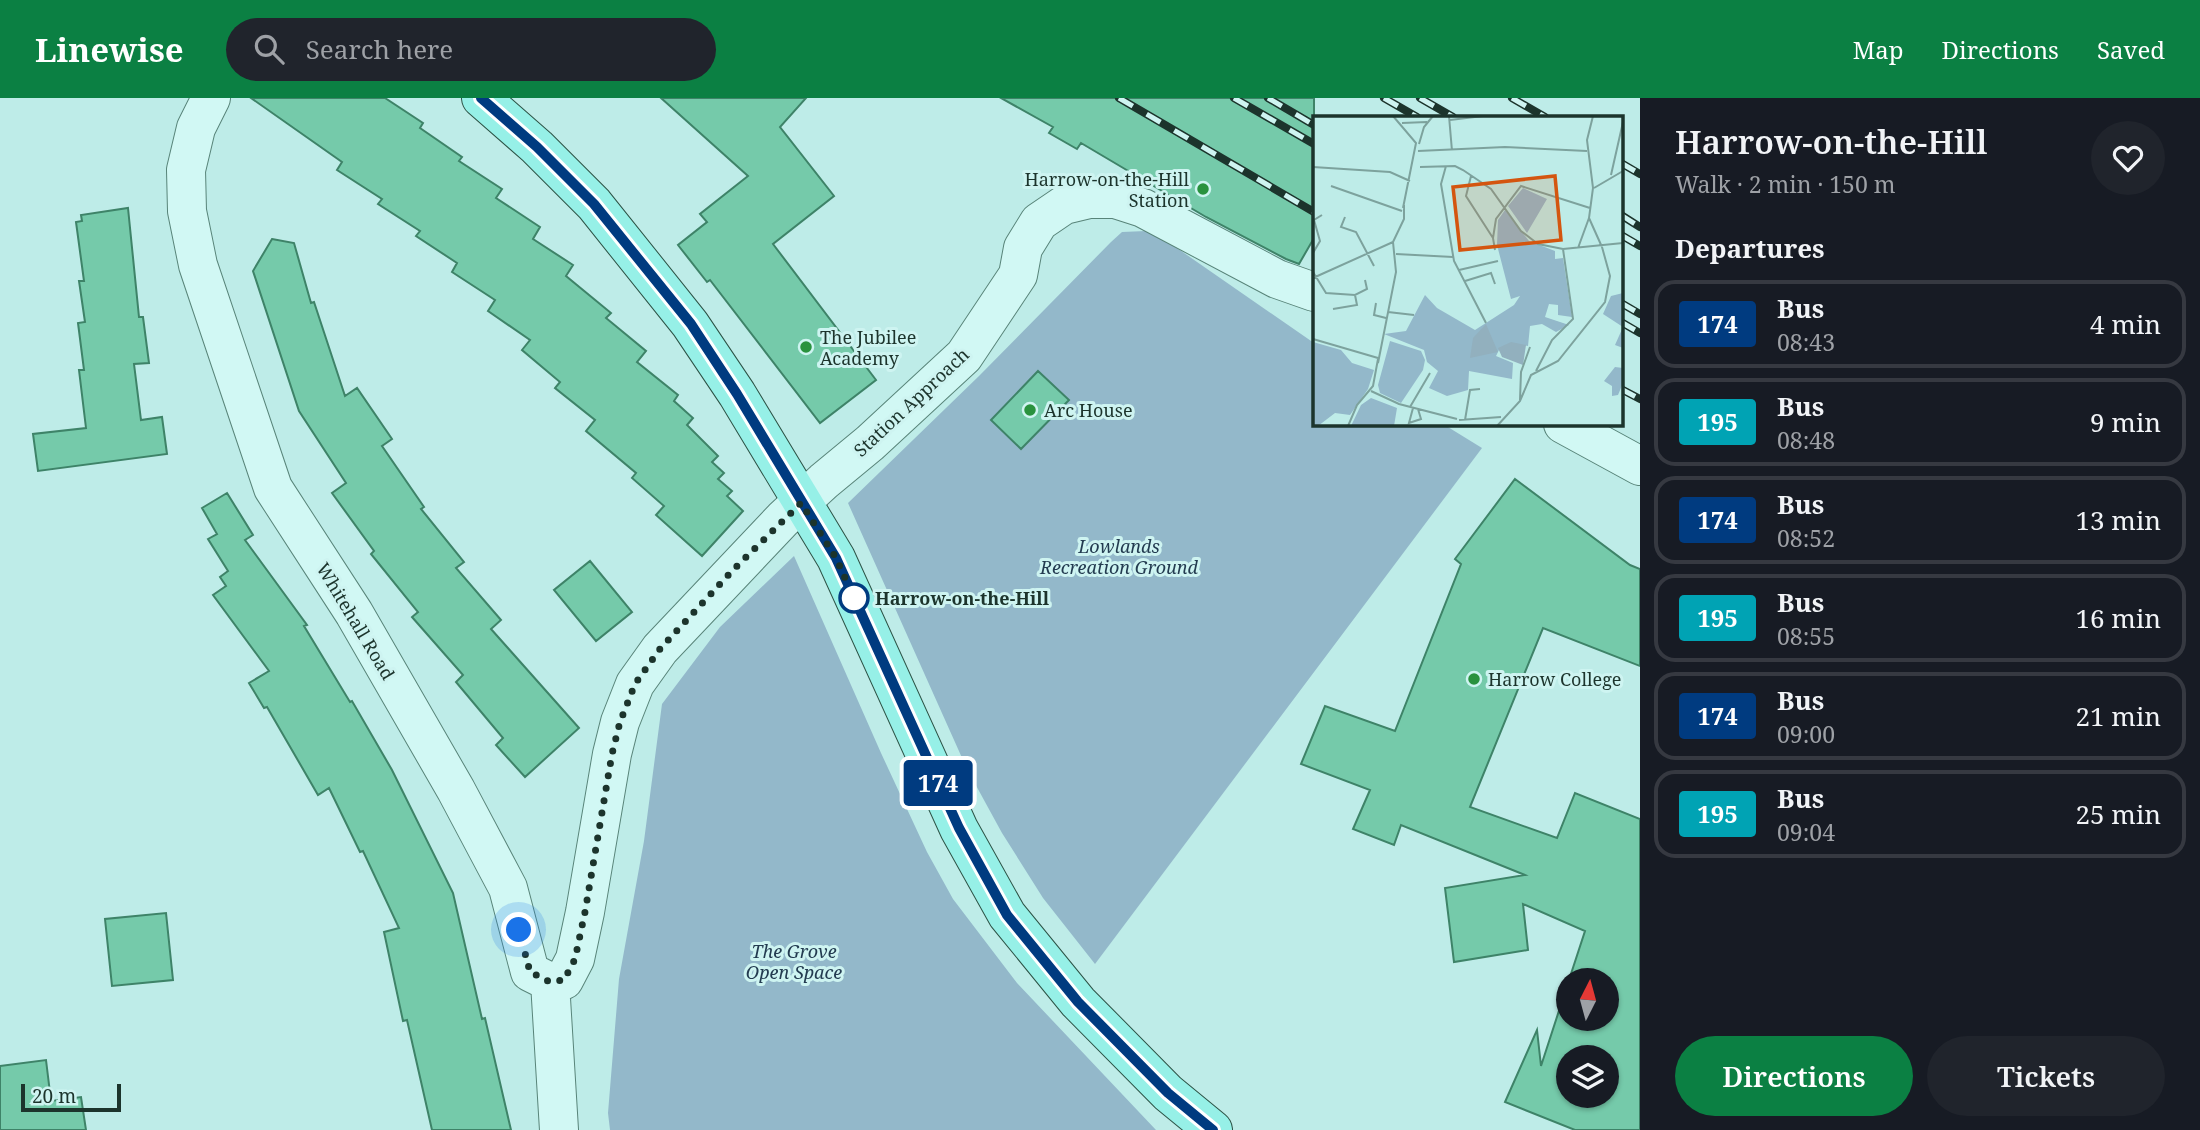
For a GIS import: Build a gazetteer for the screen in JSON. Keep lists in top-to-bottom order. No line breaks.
{"streets":{"street":["Station Approach","Whitehall Road"]},"crossings":[["Station Approach","Whitehall Road"]],"parks":["Lowlands Recreation Ground","The Grove Open Space"],"places":["Harrow-on-the-Hill Station","The Jubilee Academy","Arc House","Harrow-on-the-Hill","Harrow College"],"lines":["bus line 174"],"scale_bar":"20 m","north":"top","page":{"header":"Linewise","search":"Search here","nav":["Map","Directions","Saved"],"on_map":"174","heading":[["Harrow-on-the-Hill","Walk · 2 min · 150 m"],"Departures"],"list":[{"mark":"174","name":"Bus","note":"08:43","value":"4 min"},{"mark":"195","name":"Bus","note":"08:48","value":"9 min"},{"mark":"174","name":"Bus","note":"08:52","value":"13 min"},{"mark":"195","name":"Bus","note":"08:55","value":"16 min"},{"mark":"174","name":"Bus","note":"09:00","value":"21 min"},{"mark":"195","name":"Bus","note":"09:04","value":"25 min"}],"buttons":["Directions","Tickets"],"scale":"20 m"}}
